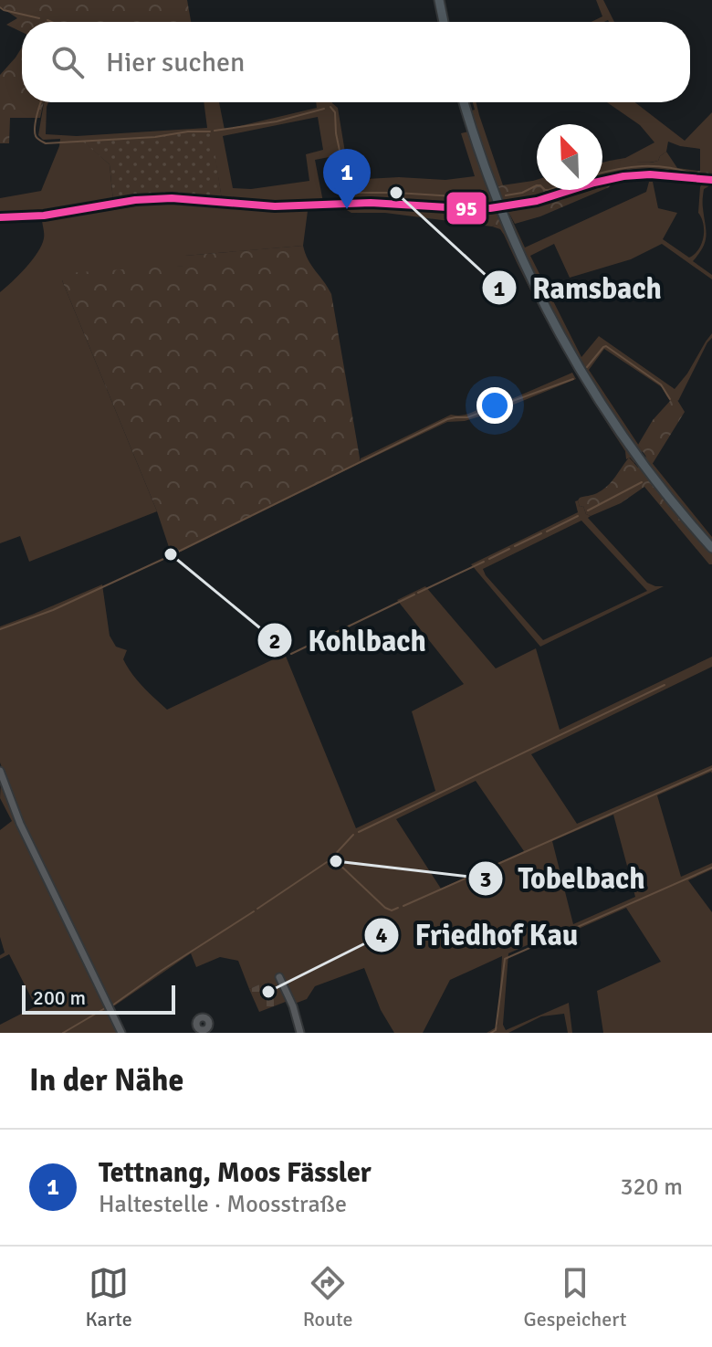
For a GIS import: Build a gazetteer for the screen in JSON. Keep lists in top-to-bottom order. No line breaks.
{"places":["Ramsbach","Kohlbach","Tobelbach","Friedhof Kau"],"lines":["transit line 95"],"scale_bar":"200 m","north":"top left","page":{"search":"Hier suchen","pins":"1","scale":"200 m","heading":"In der Nähe","list":[{"mark":"1","name":"Tettnang, Moos Fässler","note":"Haltestelle · Moosstraße","value":"320 m"}],"nav":["Karte","Route","Gespeichert"]}}
